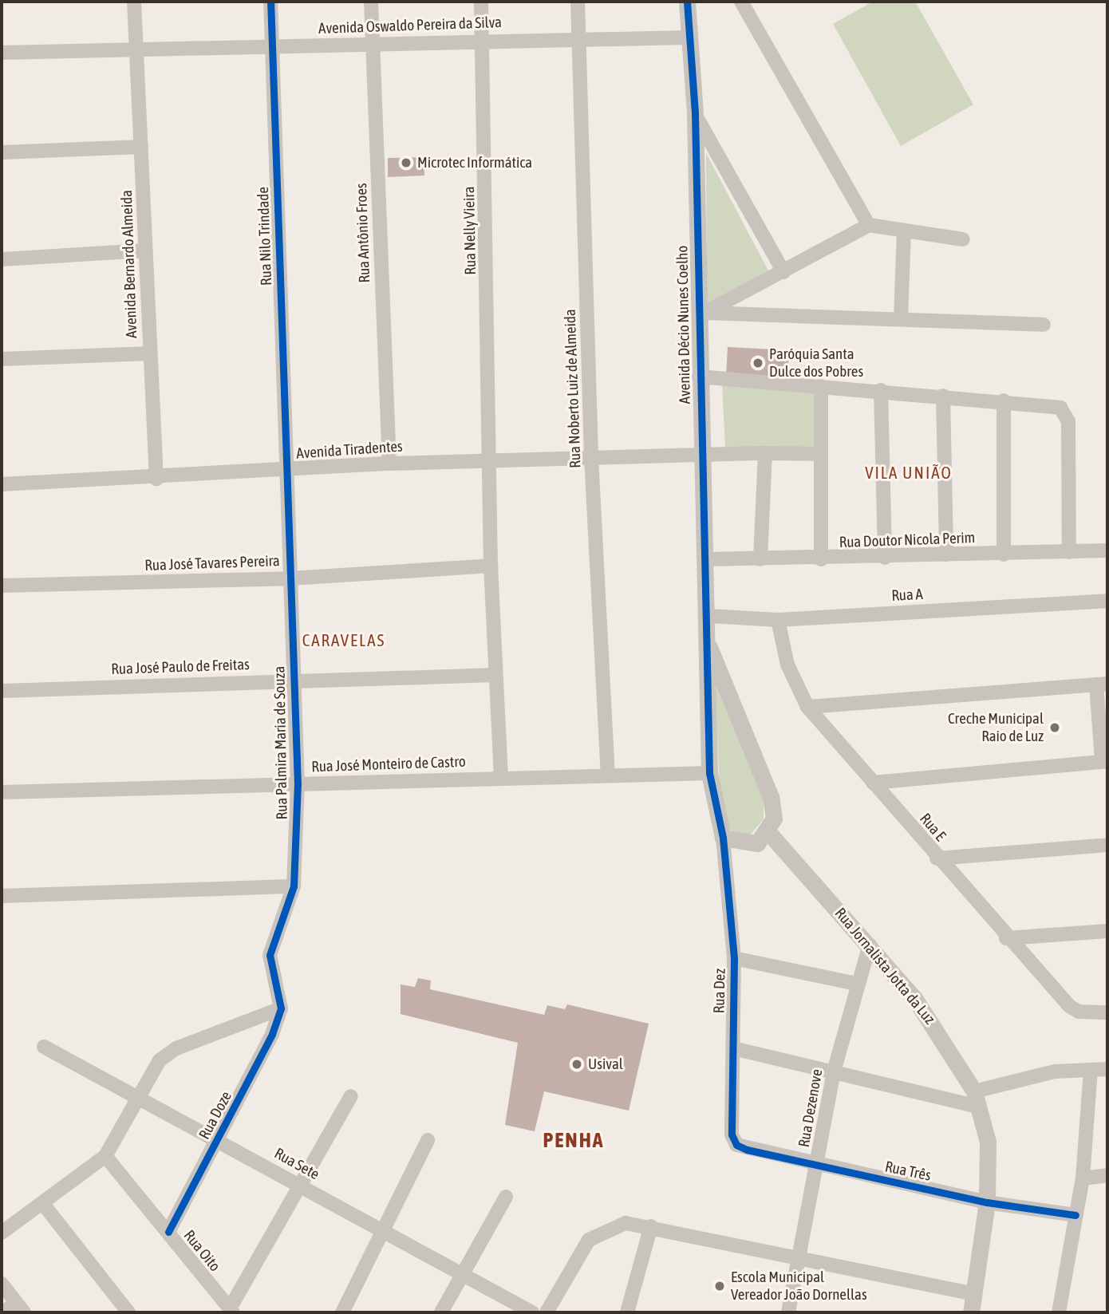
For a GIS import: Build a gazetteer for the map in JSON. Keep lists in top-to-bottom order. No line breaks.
{"streets":{"street":["Avenida Oswaldo Pereira da Silva","Rua Nelly Vieira","Rua Antônio Froes","Rua Nilo Trindade","Avenida Bernardo Almeida","Avenida Décio Nunes Coelho","Rua Noberto Luiz de Almeida","Avenida Tiradentes","Rua Doutor Nicola Perim","Rua José Tavares Pereira","Rua A","Rua José Paulo de Freitas","Rua Palmira Maria de Souza","Rua José Monteiro de Castro","Rua E","Rua Jornalista Jotta da Luz","Rua Dez","Rua Dezenove","Rua Doze","Rua Sete","Rua Três","Rua Oito"]},"crossings":[["Avenida Oswaldo Pereira da Silva","Rua Nelly Vieira"],["Avenida Oswaldo Pereira da Silva","Rua Antônio Froes"],["Avenida Oswaldo Pereira da Silva","Rua Nilo Trindade"],["Avenida Oswaldo Pereira da Silva","Avenida Bernardo Almeida"],["Avenida Oswaldo Pereira da Silva","Avenida Décio Nunes Coelho"],["Avenida Oswaldo Pereira da Silva","Rua Noberto Luiz de Almeida"],["Rua Nelly Vieira","Avenida Tiradentes"],["Rua Nelly Vieira","Rua José Tavares Pereira"],["Rua Nelly Vieira","Rua José Paulo de Freitas"],["Rua Nelly Vieira","Rua José Monteiro de Castro"],["Rua Antônio Froes","Avenida Tiradentes"],["Rua Nilo Trindade","Avenida Tiradentes"],["Rua Nilo Trindade","Rua Palmira Maria de Souza"],["Avenida Bernardo Almeida","Avenida Tiradentes"],["Avenida Décio Nunes Coelho","Avenida Tiradentes"],["Avenida Décio Nunes Coelho","Rua Doutor Nicola Perim"],["Avenida Décio Nunes Coelho","Rua A"],["Avenida Décio Nunes Coelho","Rua José Monteiro de Castro"],["Avenida Décio Nunes Coelho","Rua Dez"],["Rua Noberto Luiz de Almeida","Avenida Tiradentes"],["Rua Noberto Luiz de Almeida","Rua José Monteiro de Castro"],["Avenida Tiradentes","Rua Palmira Maria de Souza"],["Rua José Tavares Pereira","Rua Palmira Maria de Souza"],["Rua A","Rua E"],["Rua José Paulo de Freitas","Rua Palmira Maria de Souza"],["Rua Palmira Maria de Souza","Rua José Monteiro de Castro"],["Rua Palmira Maria de Souza","Rua Doze"],["Rua Jornalista Jotta da Luz","Rua Dezenove"],["Rua Jornalista Jotta da Luz","Rua Três"],["Rua Dez","Rua Três"],["Rua Dezenove","Rua Três"],["Rua Doze","Rua Sete"],["Rua Doze","Rua Oito"]],"districts":["VILA UNIÃO","CARAVELAS","PENHA"],"places":["Microtec Informática","Paróquia Santa Dulce dos Pobres","Creche Municipal Raio de Luz","Usival","Escola Municipal Vereador João Dornellas"]}
